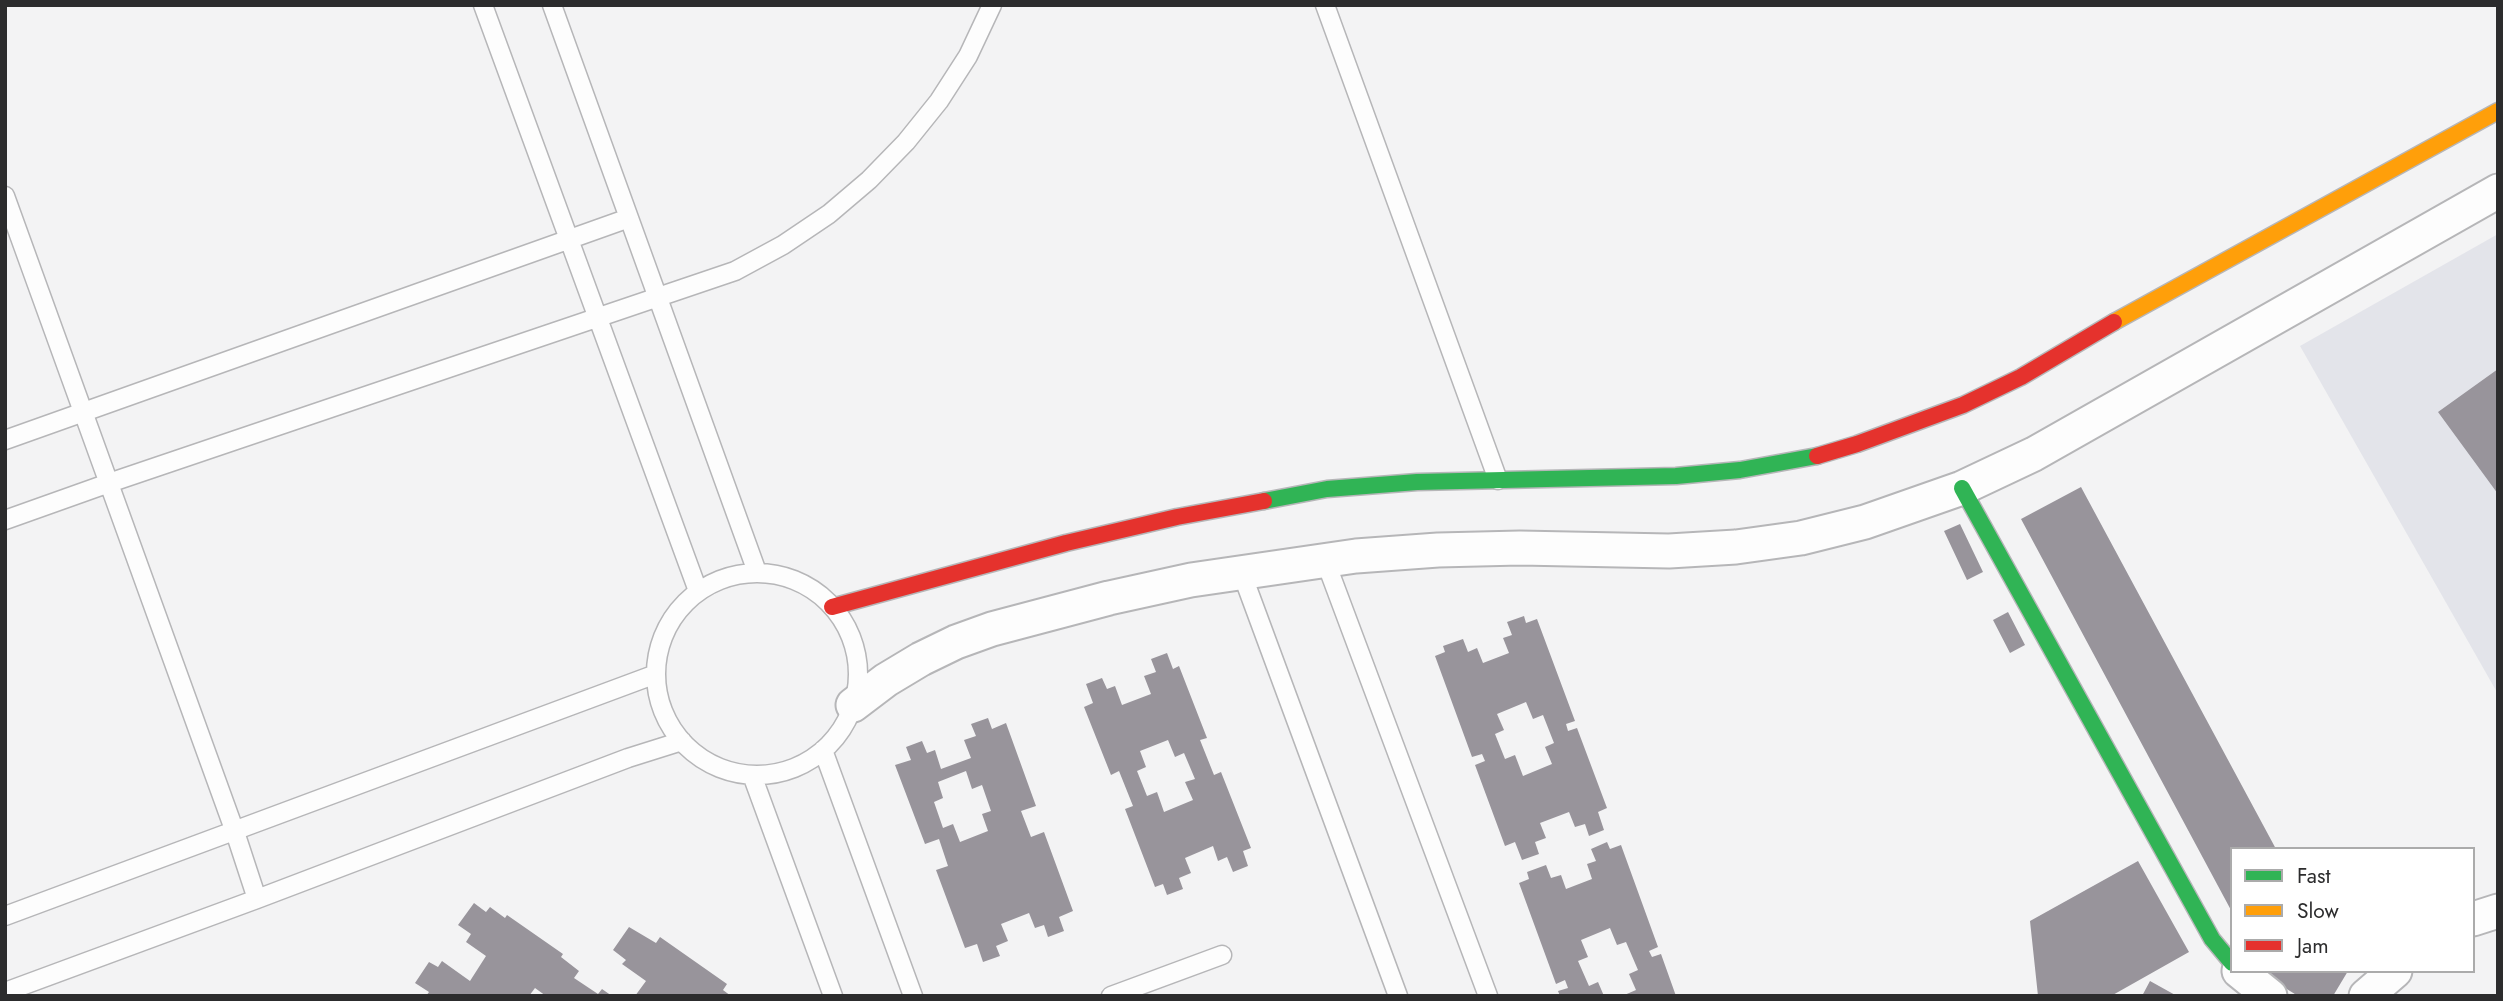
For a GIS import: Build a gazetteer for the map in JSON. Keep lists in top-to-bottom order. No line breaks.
{"legend":["Fast","Slow","Jam"]}
